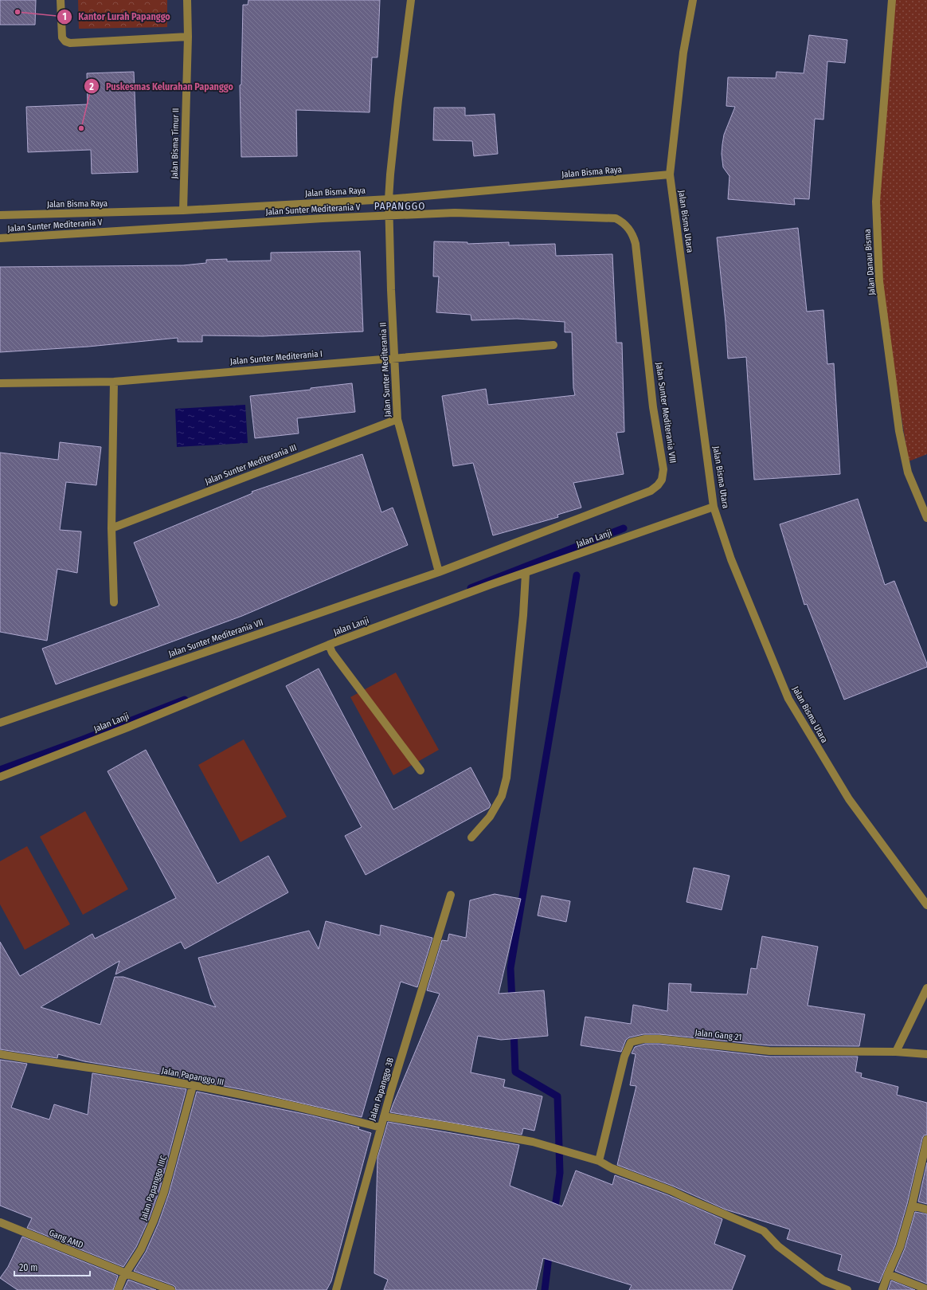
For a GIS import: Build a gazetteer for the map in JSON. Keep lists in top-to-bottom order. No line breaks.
{"streets":{"street":["Jalan Bisma Timur II","Jalan Bisma Raya","Jalan Sunter Mediterania V","Jalan Bisma Utara","Jalan Danau Bisma","Jalan Sunter Mediterania I","Jalan Sunter Mediterania II","Jalan Sunter Mediterania VIII","Jalan Sunter Mediterania III","Jalan Lanji","Jalan Sunter Mediterania VII","Jalan Gang 21","Jalan Papanggo III","Jalan Papanggo 3B","Jalan Papanggo IIIC","Gang AMD"]},"crossings":[["Jalan Bisma Timur II","Jalan Bisma Raya"],["Jalan Bisma Raya","Jalan Bisma Utara"],["Jalan Bisma Raya","Jalan Sunter Mediterania II"],["Jalan Sunter Mediterania V","Jalan Sunter Mediterania II"],["Jalan Sunter Mediterania V","Jalan Sunter Mediterania VIII"],["Jalan Bisma Utara","Jalan Lanji"],["Jalan Sunter Mediterania I","Jalan Sunter Mediterania II"],["Jalan Sunter Mediterania II","Jalan Sunter Mediterania VIII"],["Jalan Sunter Mediterania II","Jalan Sunter Mediterania III"],["Jalan Sunter Mediterania II","Jalan Sunter Mediterania VII"],["Jalan Sunter Mediterania VIII","Jalan Sunter Mediterania VII"],["Jalan Papanggo III","Jalan Papanggo 3B"],["Jalan Papanggo III","Jalan Papanggo IIIC"],["Jalan Papanggo IIIC","Gang AMD"]],"districts":["PAPANGGO"],"places":["Kantor Lurah Papanggo","Puskesmas Kelurahan Papanggo"],"scale_bar":"20 m"}
